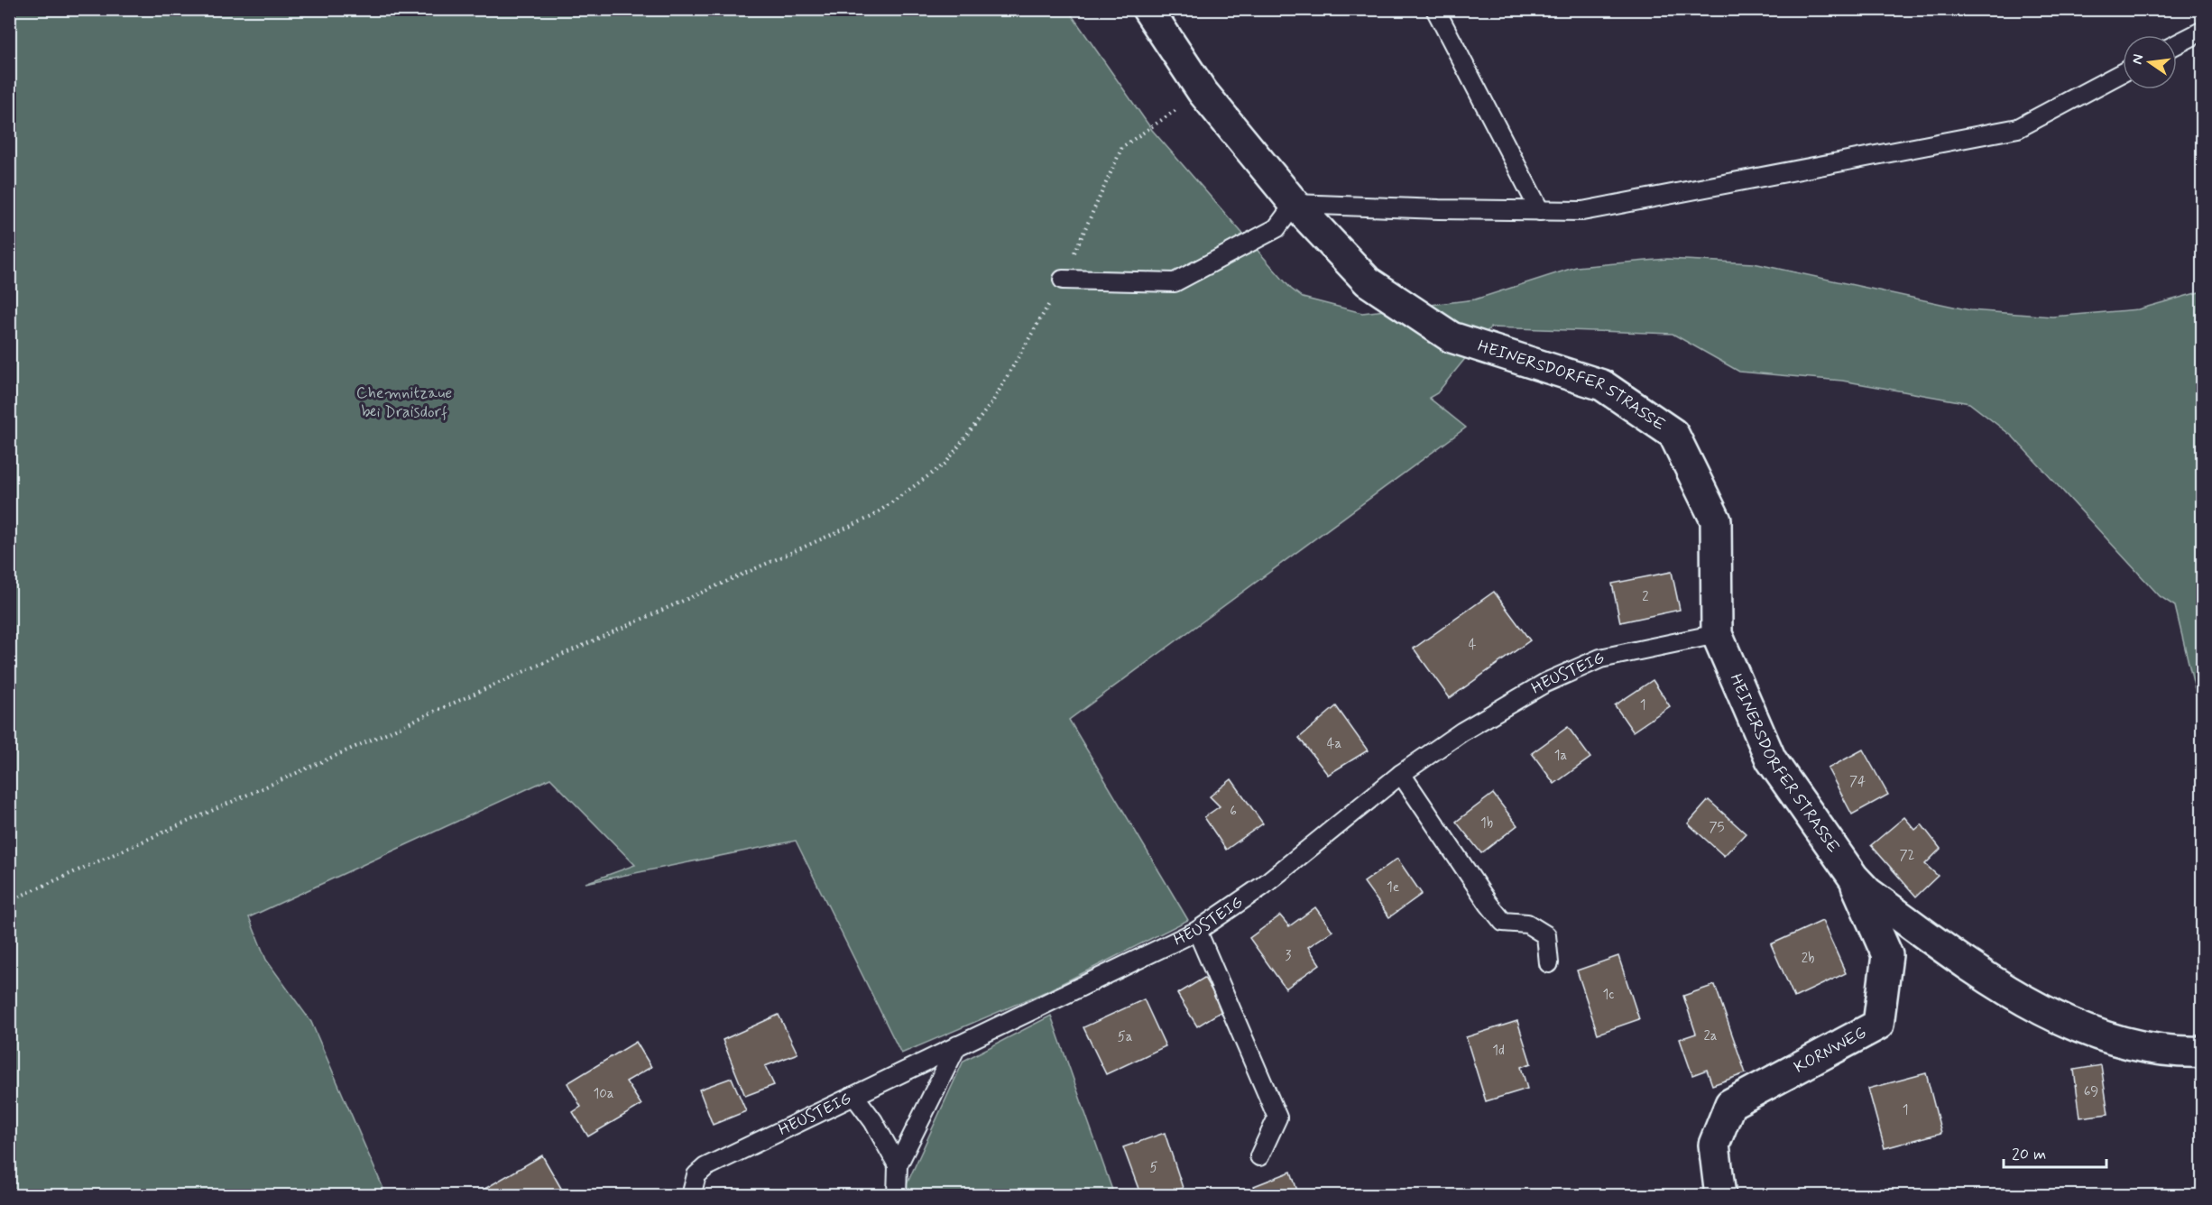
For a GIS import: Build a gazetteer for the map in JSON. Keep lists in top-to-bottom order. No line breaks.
{"streets":{"street":["HEINERSDORFER STRASSE","KORNWEG"],"lane":["HEUSTEIG"]},"crossings":[["HEINERSDORFER STRASSE","HEUSTEIG"],["HEINERSDORFER STRASSE","KORNWEG"]],"parks":["Chemnitzaue bei Draisdorf"],"house_numbers":["2","4","1","4a","1a","74","6","1b","75","72","1e","3","2b","1c","2a","5a","1d","69","10a","1","5"],"scale_bar":"20 m","north":"left"}
